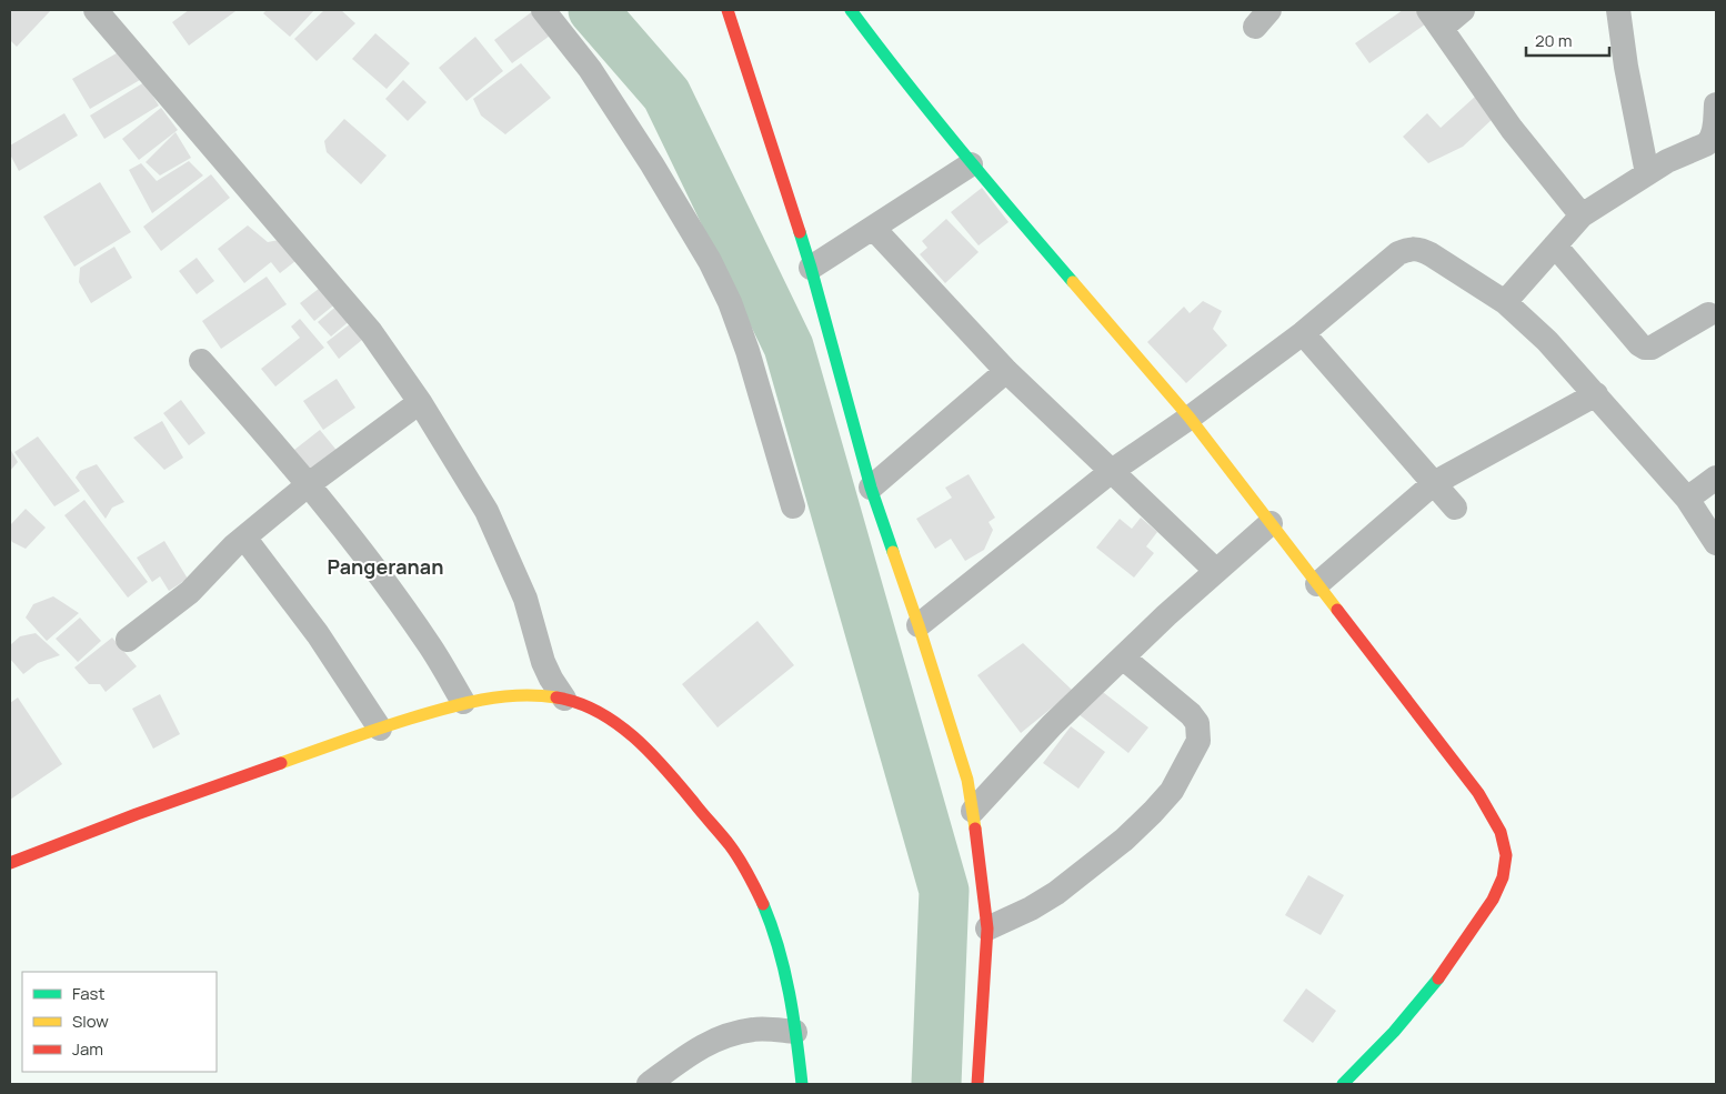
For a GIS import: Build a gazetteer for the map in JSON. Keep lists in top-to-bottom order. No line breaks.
{"districts":["Pangeranan"],"legend":["Fast","Slow","Jam"],"scale_bar":"20 m"}
